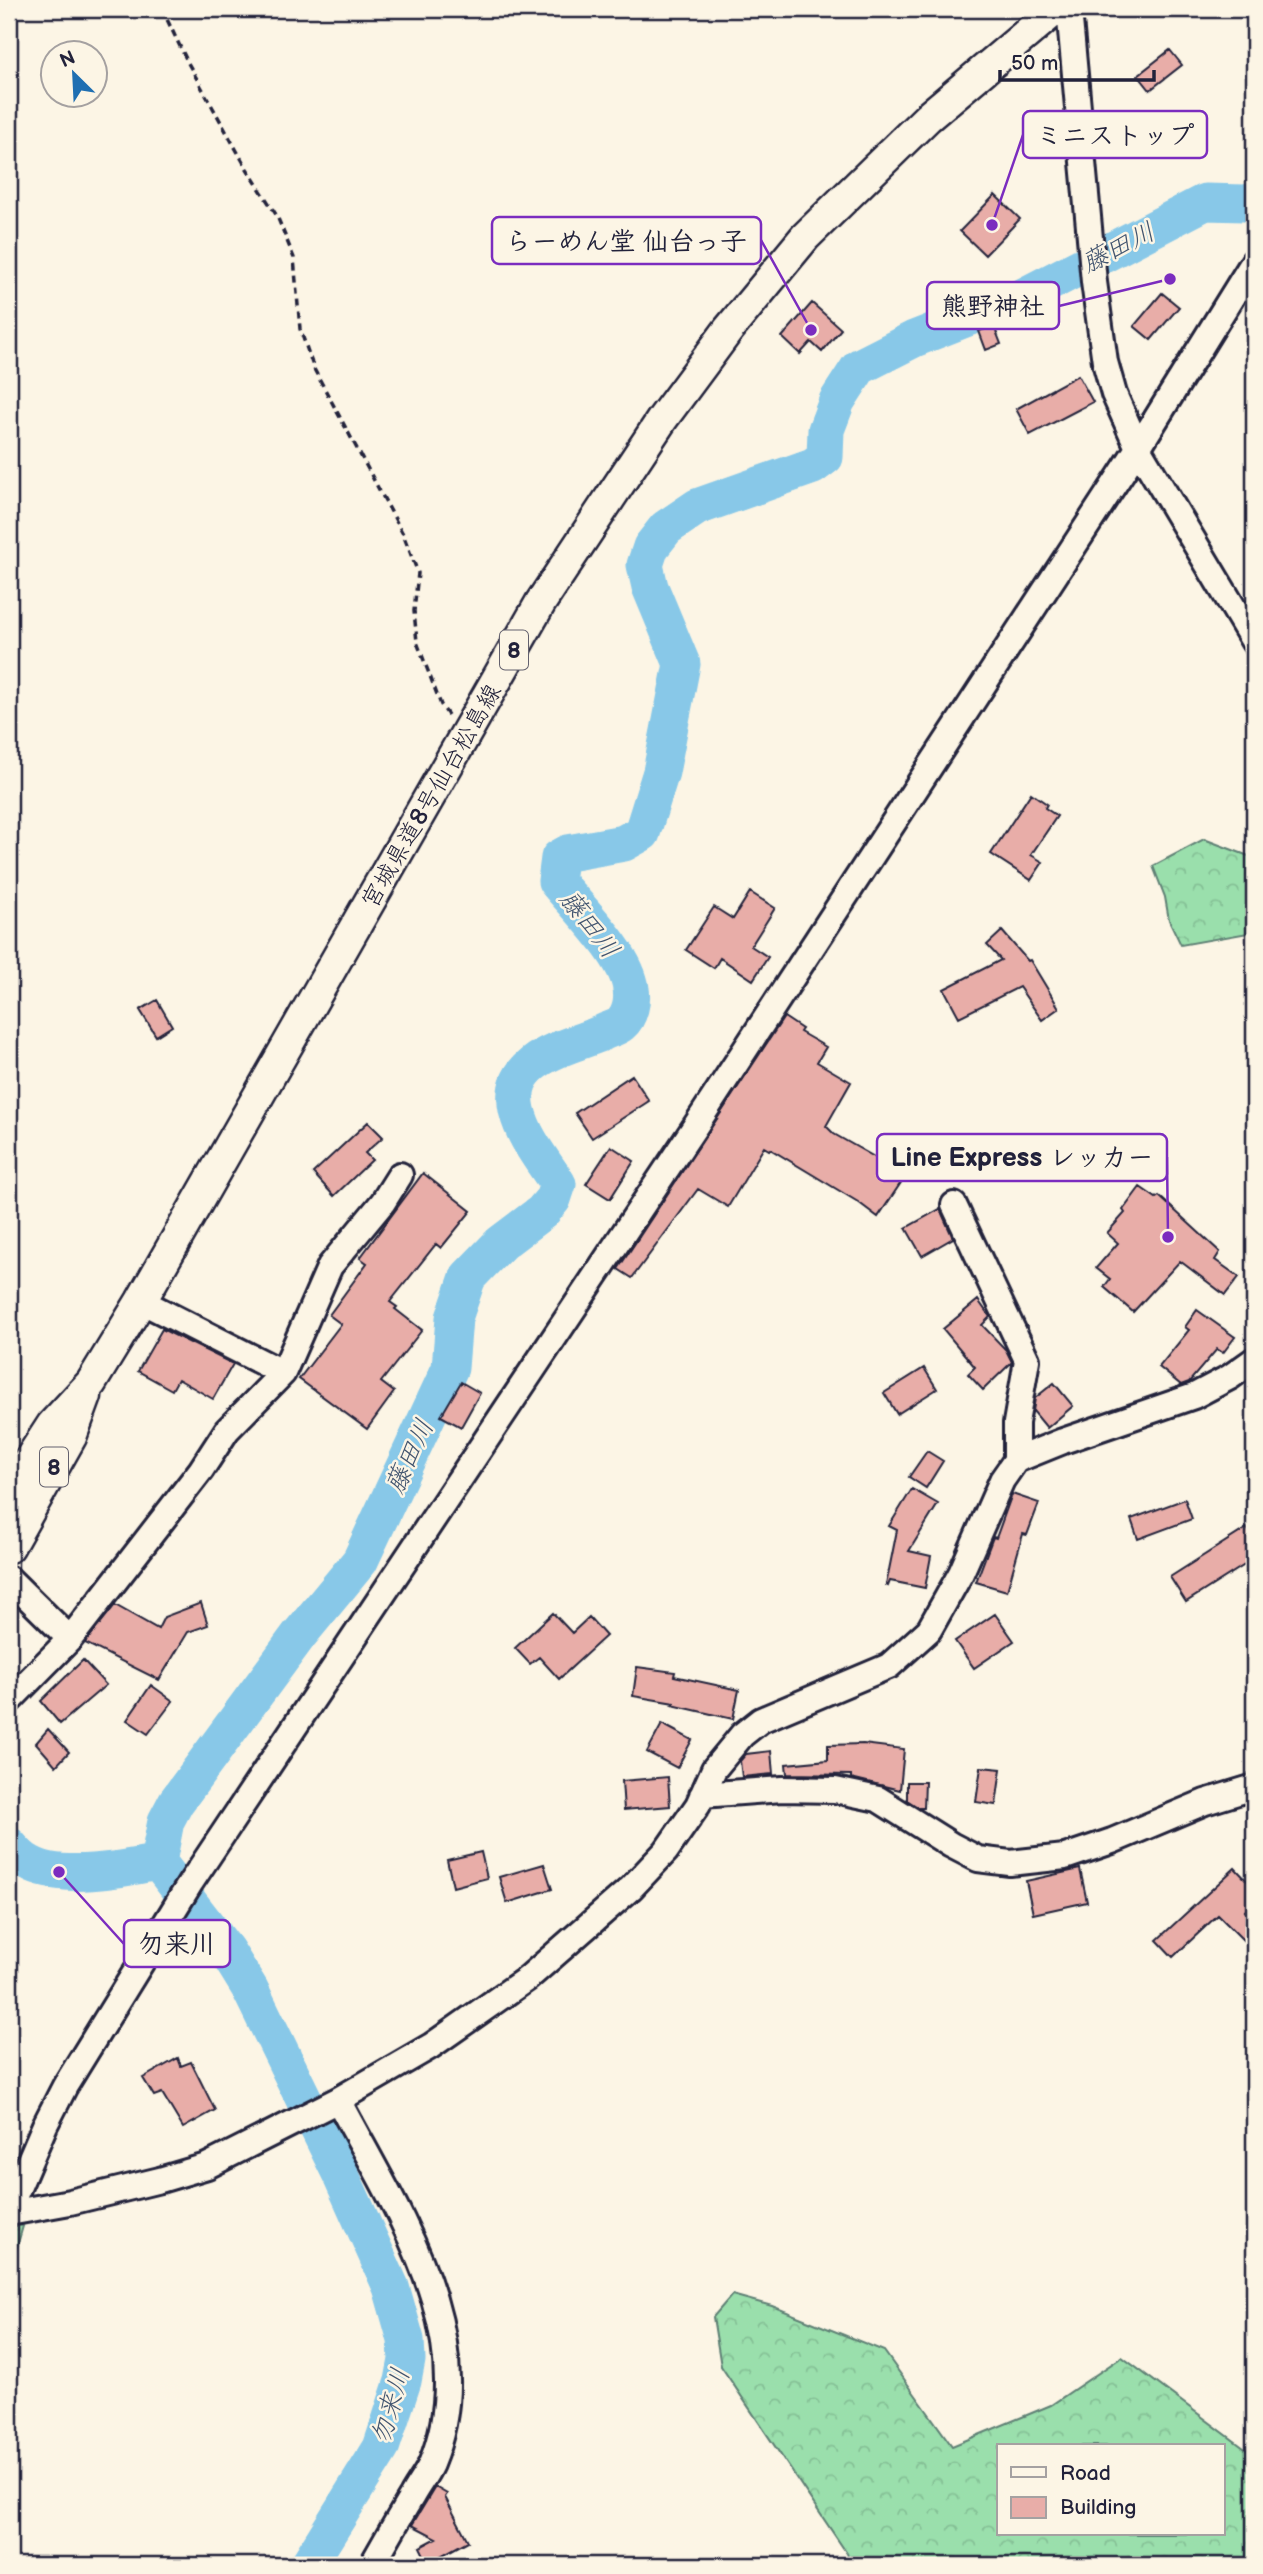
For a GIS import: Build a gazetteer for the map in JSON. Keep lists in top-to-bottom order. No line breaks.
{"streets":{"main road":["8","宮城県道8号仙台松島線"]},"water":["藤田川","勿来川"],"places":["ミニストップ","熊野神社","らーめん堂 仙台っ子","Line Express レッカー","勿来川"],"legend":["Road","Building"],"scale_bar":"50 m","north":"top left"}
